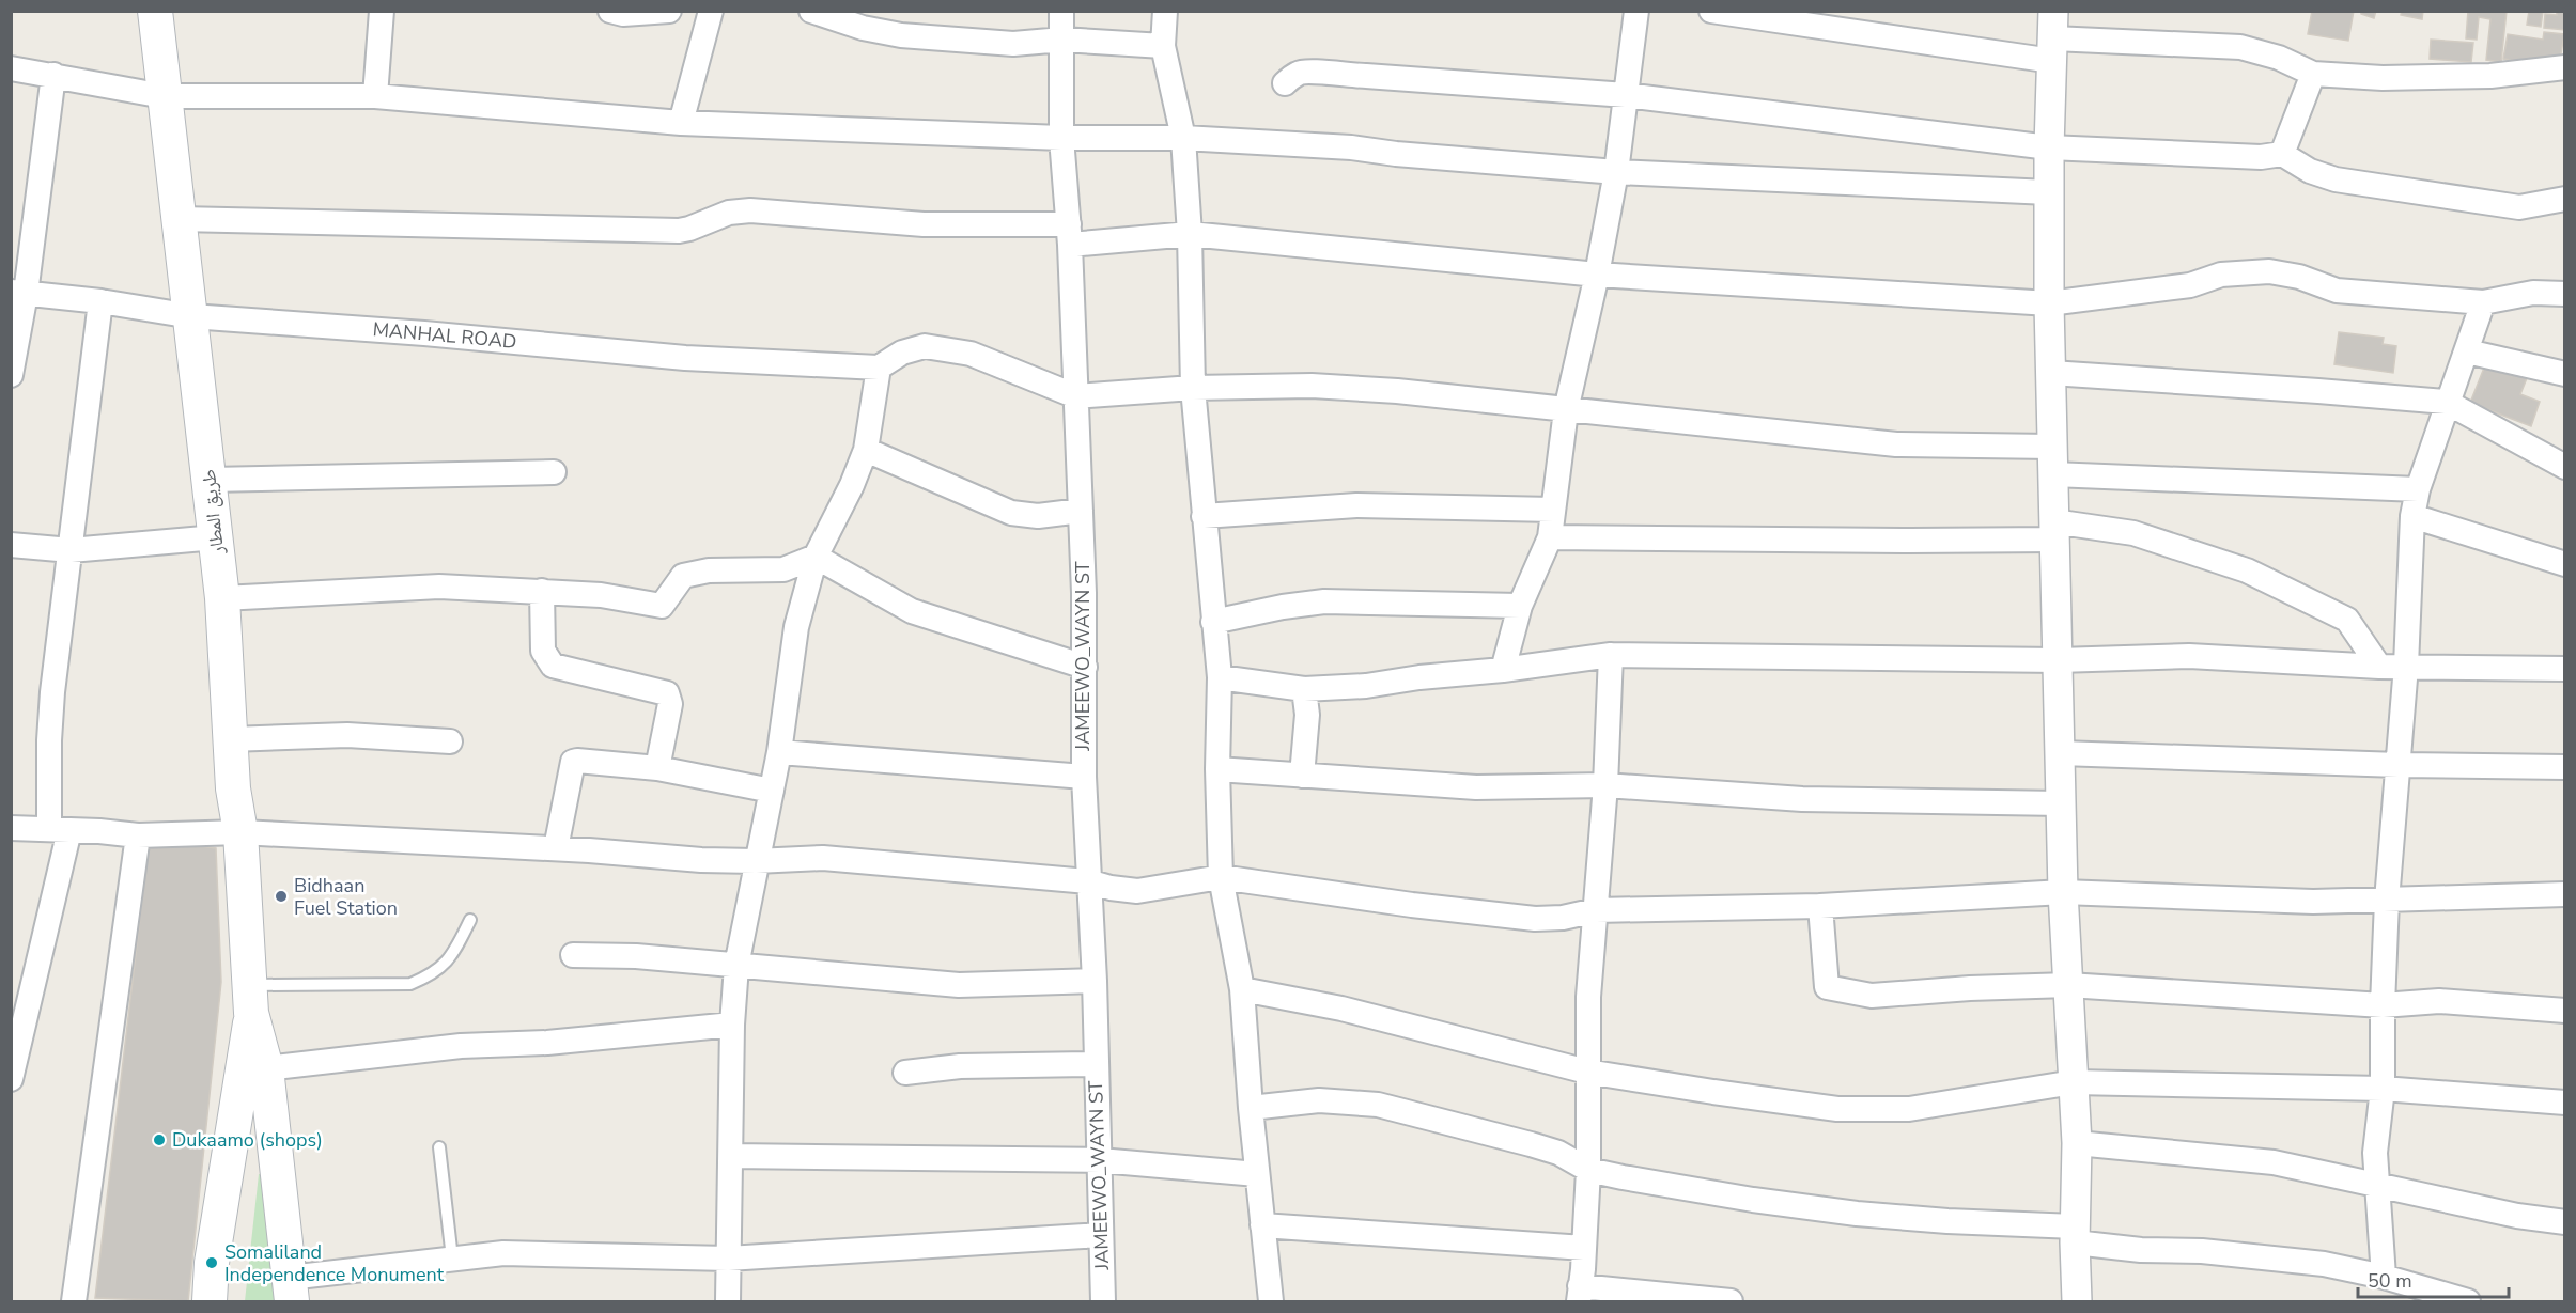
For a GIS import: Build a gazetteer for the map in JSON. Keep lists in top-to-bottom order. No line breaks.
{"streets":{"main road":["طريق المطار"],"street":["MANHAL ROAD","JAMEEWO_WAYN ST"]},"crossings":[["MANHAL ROAD","طريق المطار"]],"places":["Bidhaan Fuel Station","Dukaamo (shops)","Somaliland Independence Monument"],"scale_bar":"50 m"}
